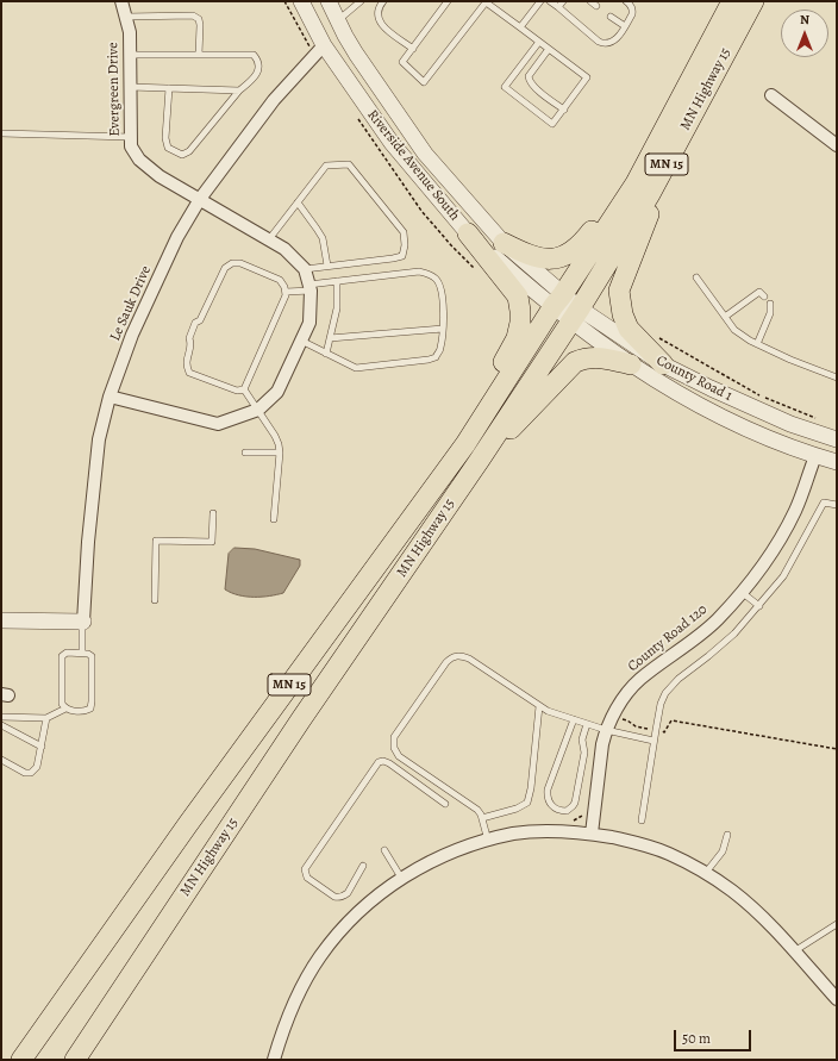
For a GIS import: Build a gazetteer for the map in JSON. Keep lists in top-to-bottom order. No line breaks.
{"streets":{"highway":["MN Highway 15","MN 15"],"street":["Evergreen Drive","Riverside Avenue South","Le Sauk Drive","County Road 1","County Road 120"]},"crossings":[["Evergreen Drive","Le Sauk Drive"],["MN Highway 15","Riverside Avenue South"],["MN Highway 15","County Road 1"],["Riverside Avenue South","Le Sauk Drive"],["Riverside Avenue South","County Road 1"],["County Road 1","County Road 120"]],"scale_bar":"50 m","north":"top"}
